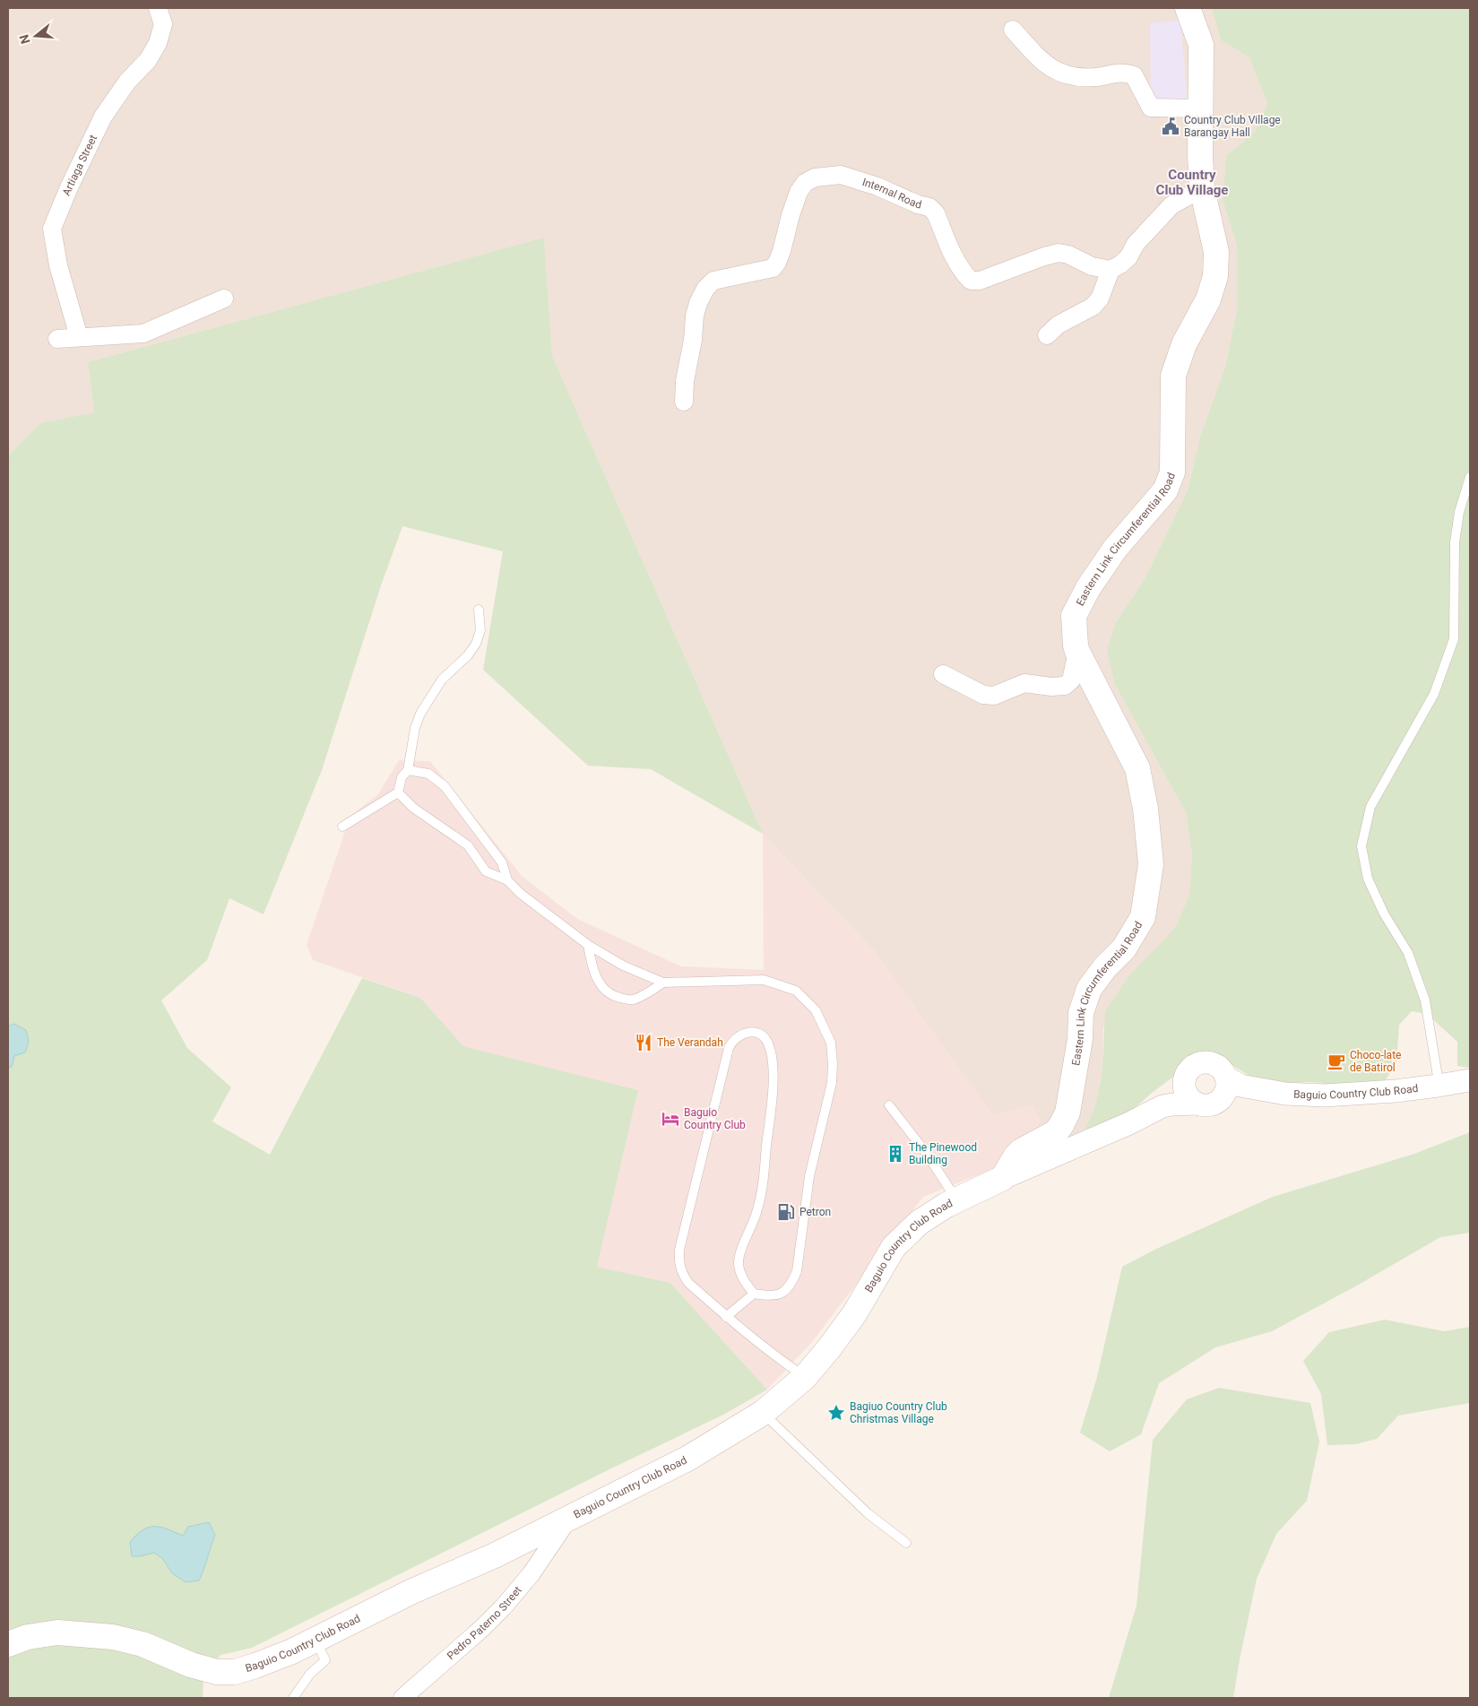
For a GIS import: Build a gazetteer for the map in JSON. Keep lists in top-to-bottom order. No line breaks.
{"streets":{"main road":["Eastern Link Circumferential Road","Baguio Country Club Road"],"street":["Artiaga Street","Internal Road","Pedro Paterno Street"]},"crossings":[["Eastern Link Circumferential Road","Baguio Country Club Road"],["Baguio Country Club Road","Pedro Paterno Street"]],"districts":["Country Club Village"],"places":{"public building":["Country Club Village Barangay Hall"],"restaurant":["The Verandah"],"cafe":["Choco-late de Batirol"],"hotel":["Baguio Country Club"],"building":["The Pinewood Building"],"fuel station":["Petron"],"place":["Bagiuo Country Club Christmas Village"]},"north":"left"}
